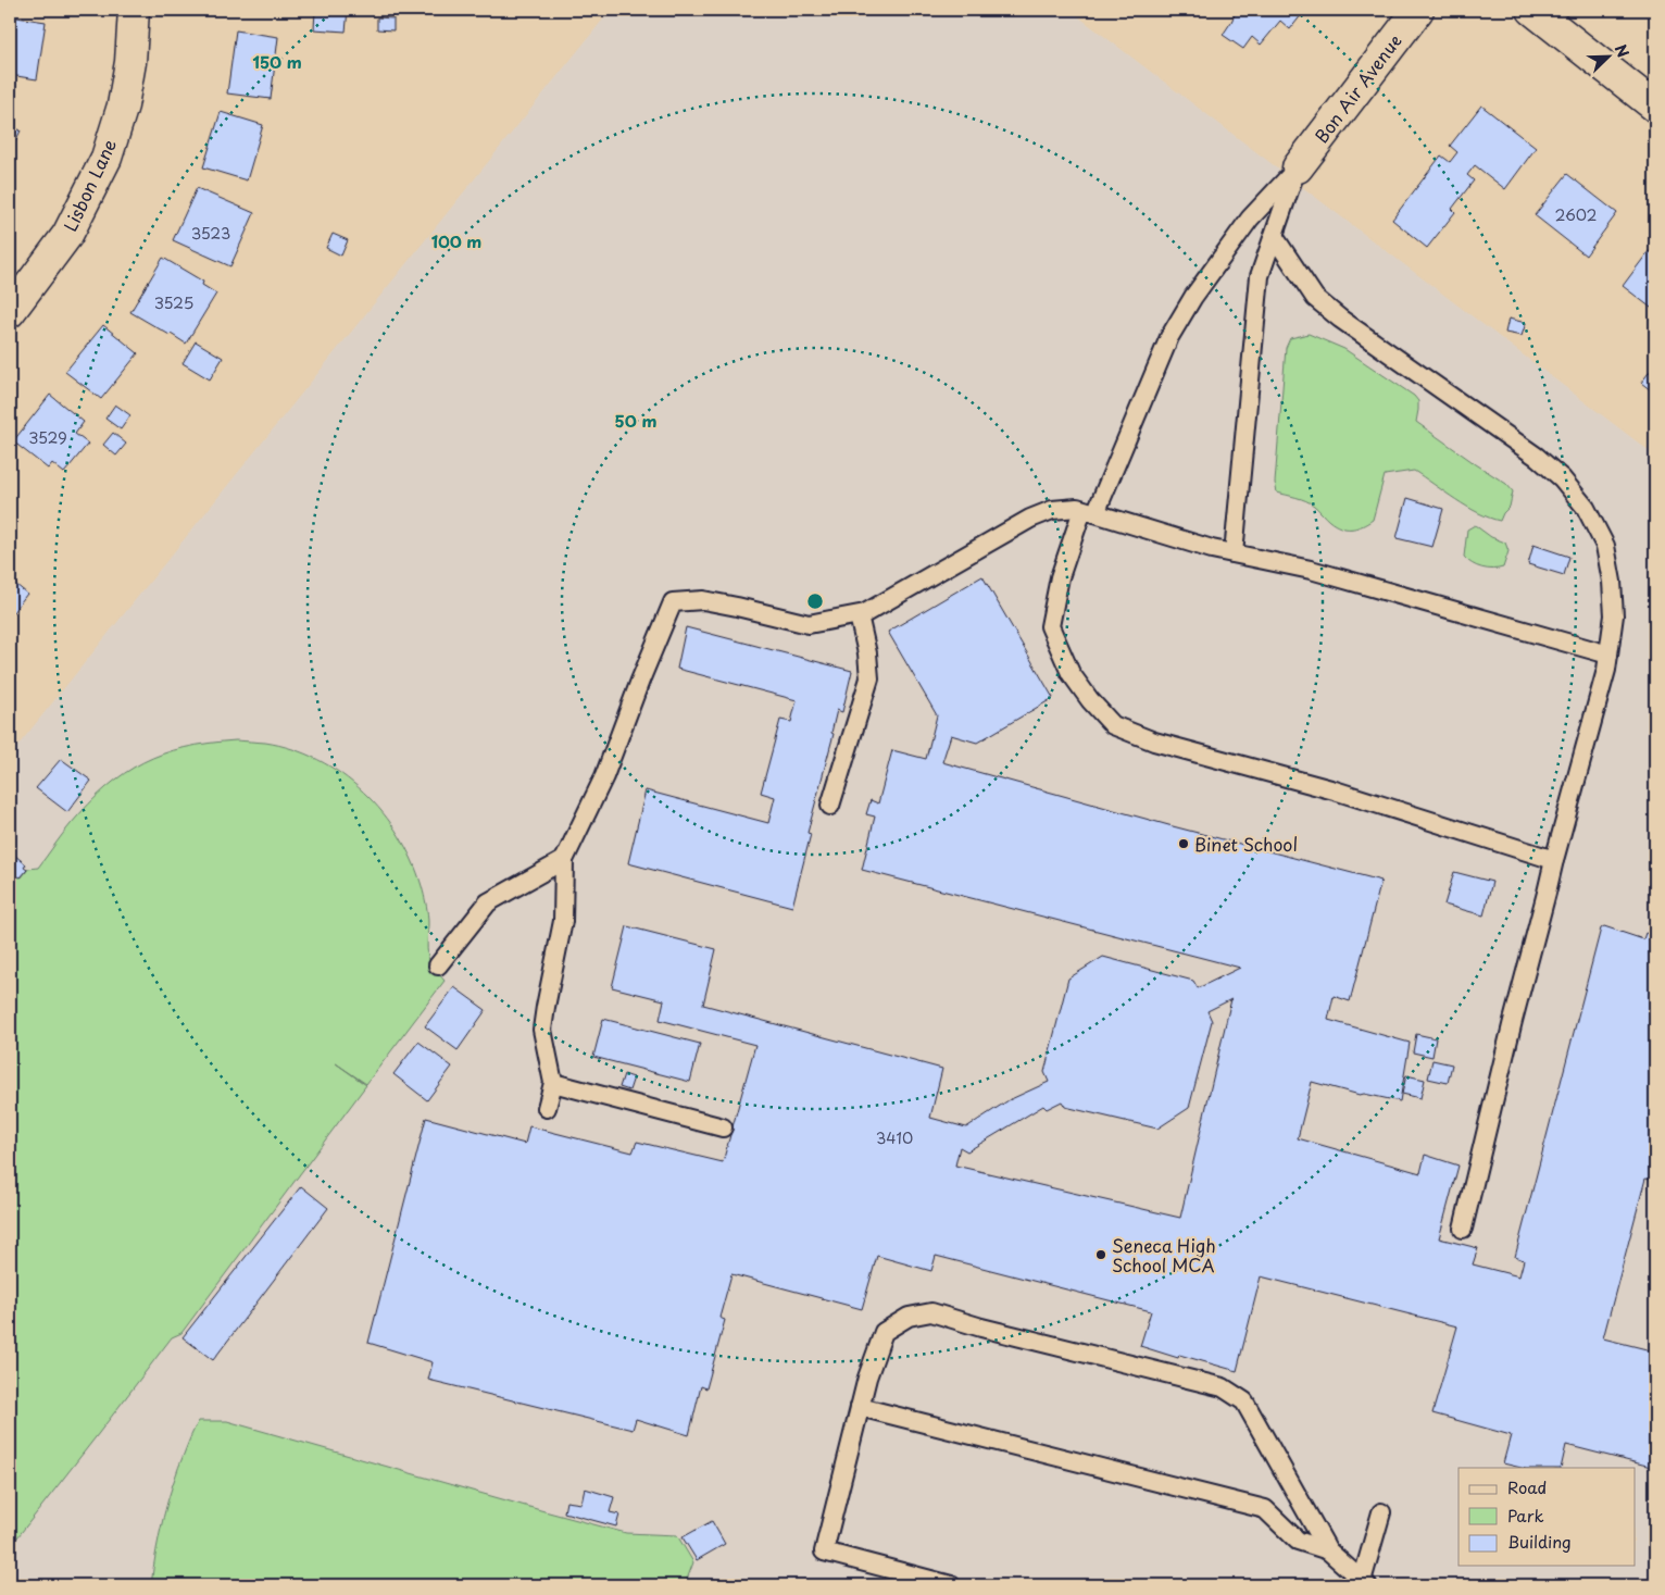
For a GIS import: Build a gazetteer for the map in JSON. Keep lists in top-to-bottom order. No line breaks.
{"streets":{"street":["Bon Air Avenue","Lisbon Lane"]},"places":["Binet School","Seneca High School MCA"],"house_numbers":["2602","3523","3525","3529","3410"],"legend":["Road","Park","Building"],"north":"top right","rings":["150 m","100 m","50 m"]}
